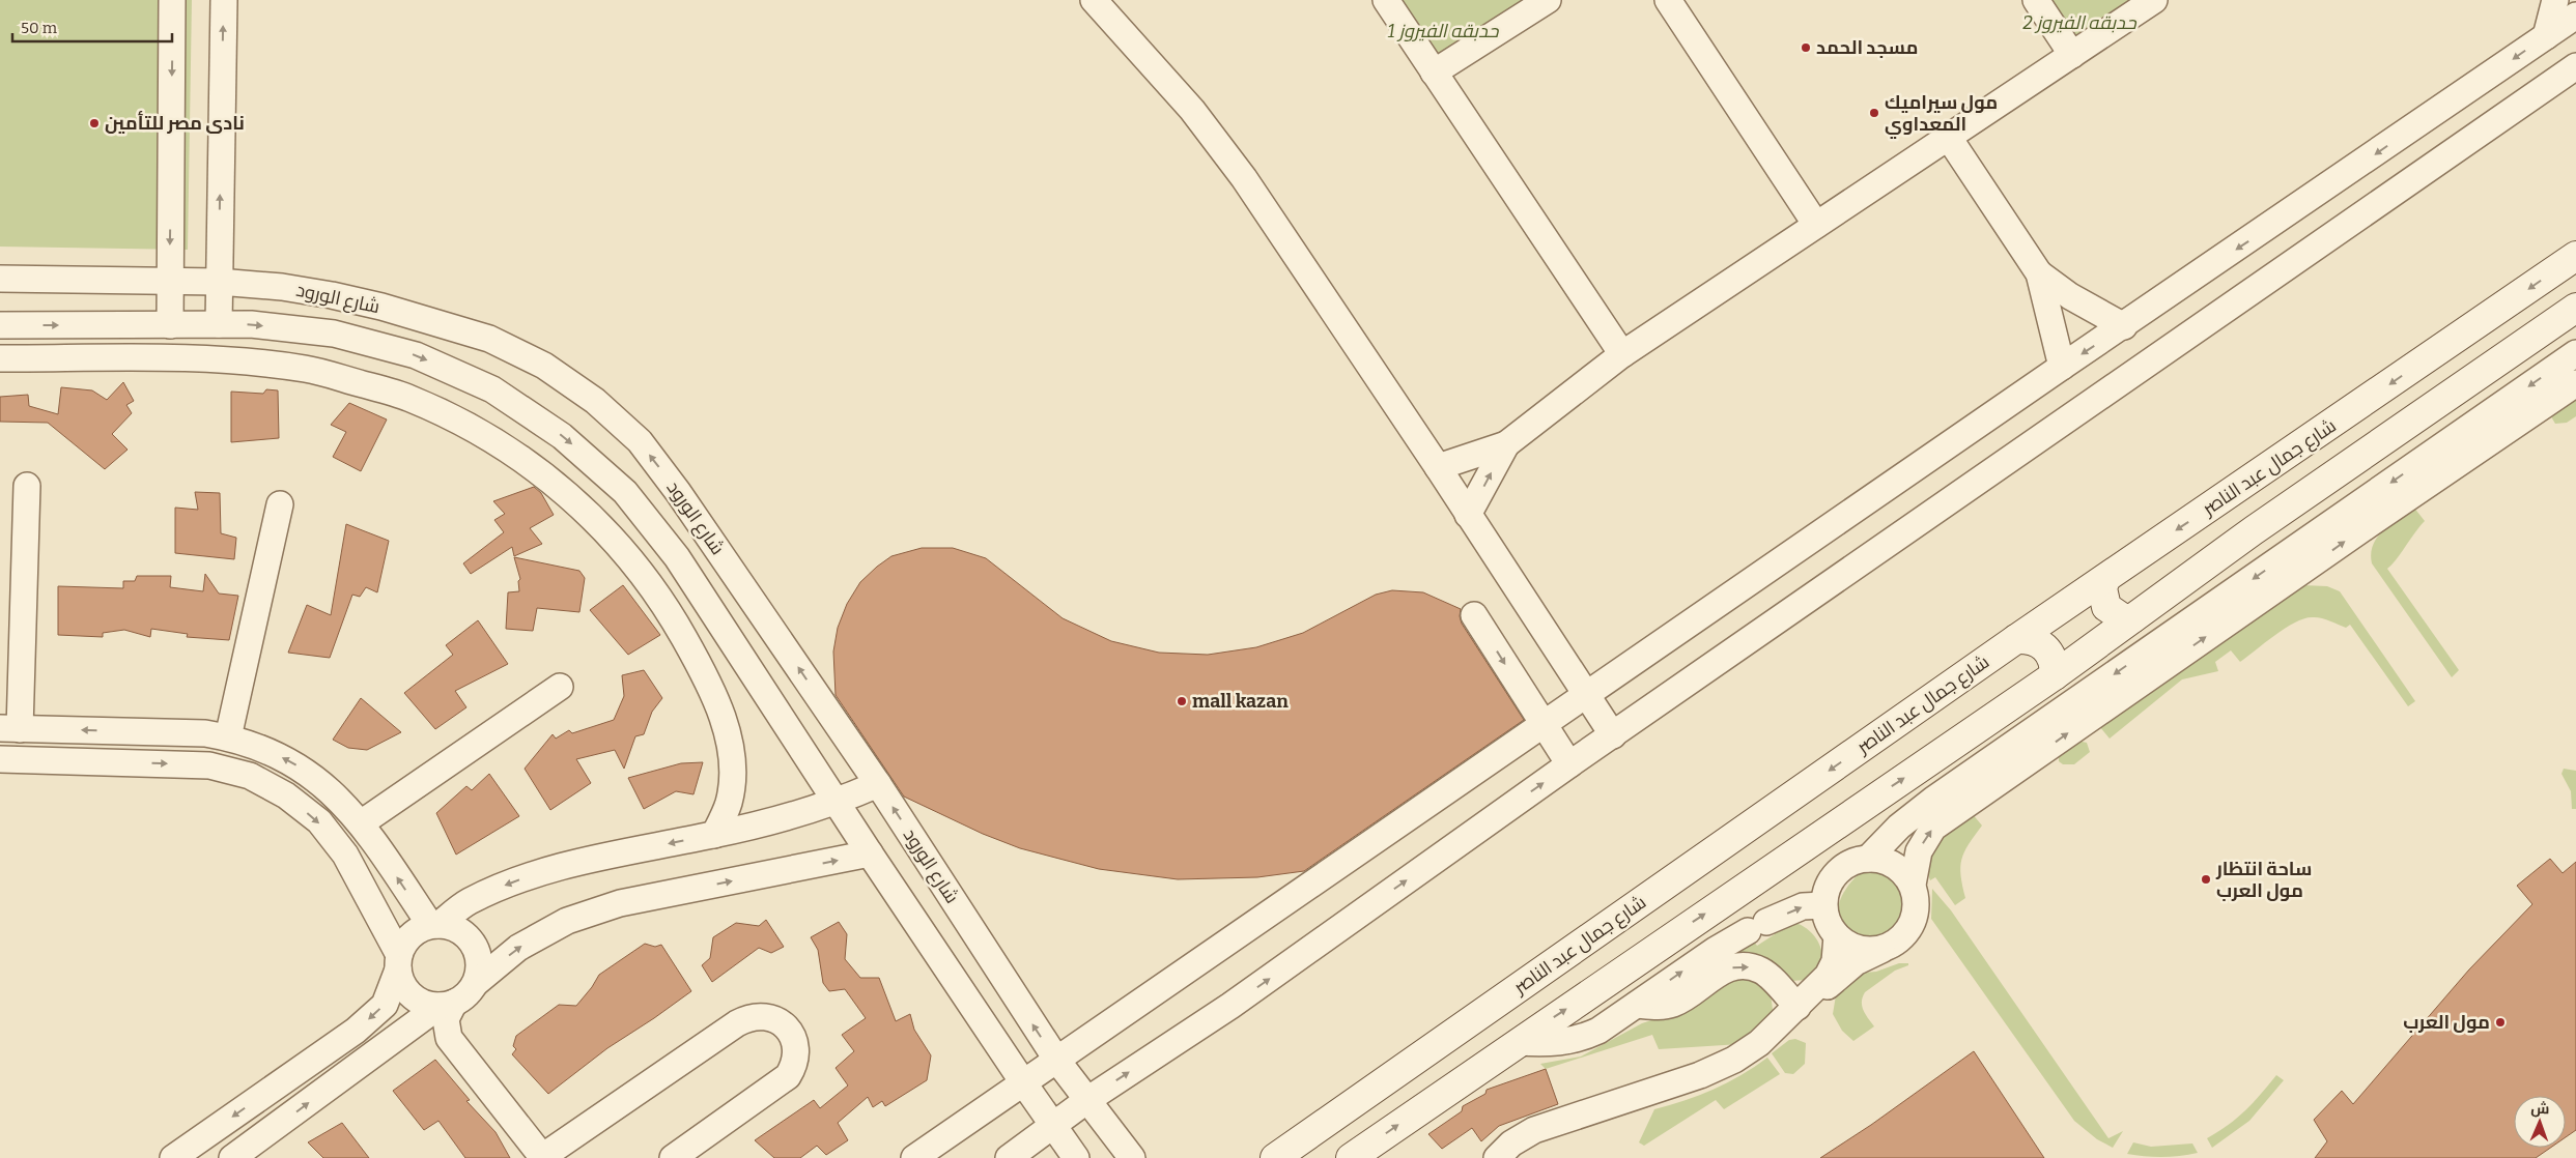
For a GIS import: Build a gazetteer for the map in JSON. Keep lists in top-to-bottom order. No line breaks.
{"streets":{"main road":["شارع جمال عبد الناصر"],"street":["شارع الورود"]},"parks":["حدبقه الفيروز 2","حدبقه الفيروز 1"],"places":["مسجد الحمد","مول سيراميك المعداوي","نادى مصر للتأمين","mall kazan","ساحة انتظار مول العرب","مول العرب"],"scale_bar":"50 m","north":"top"}
